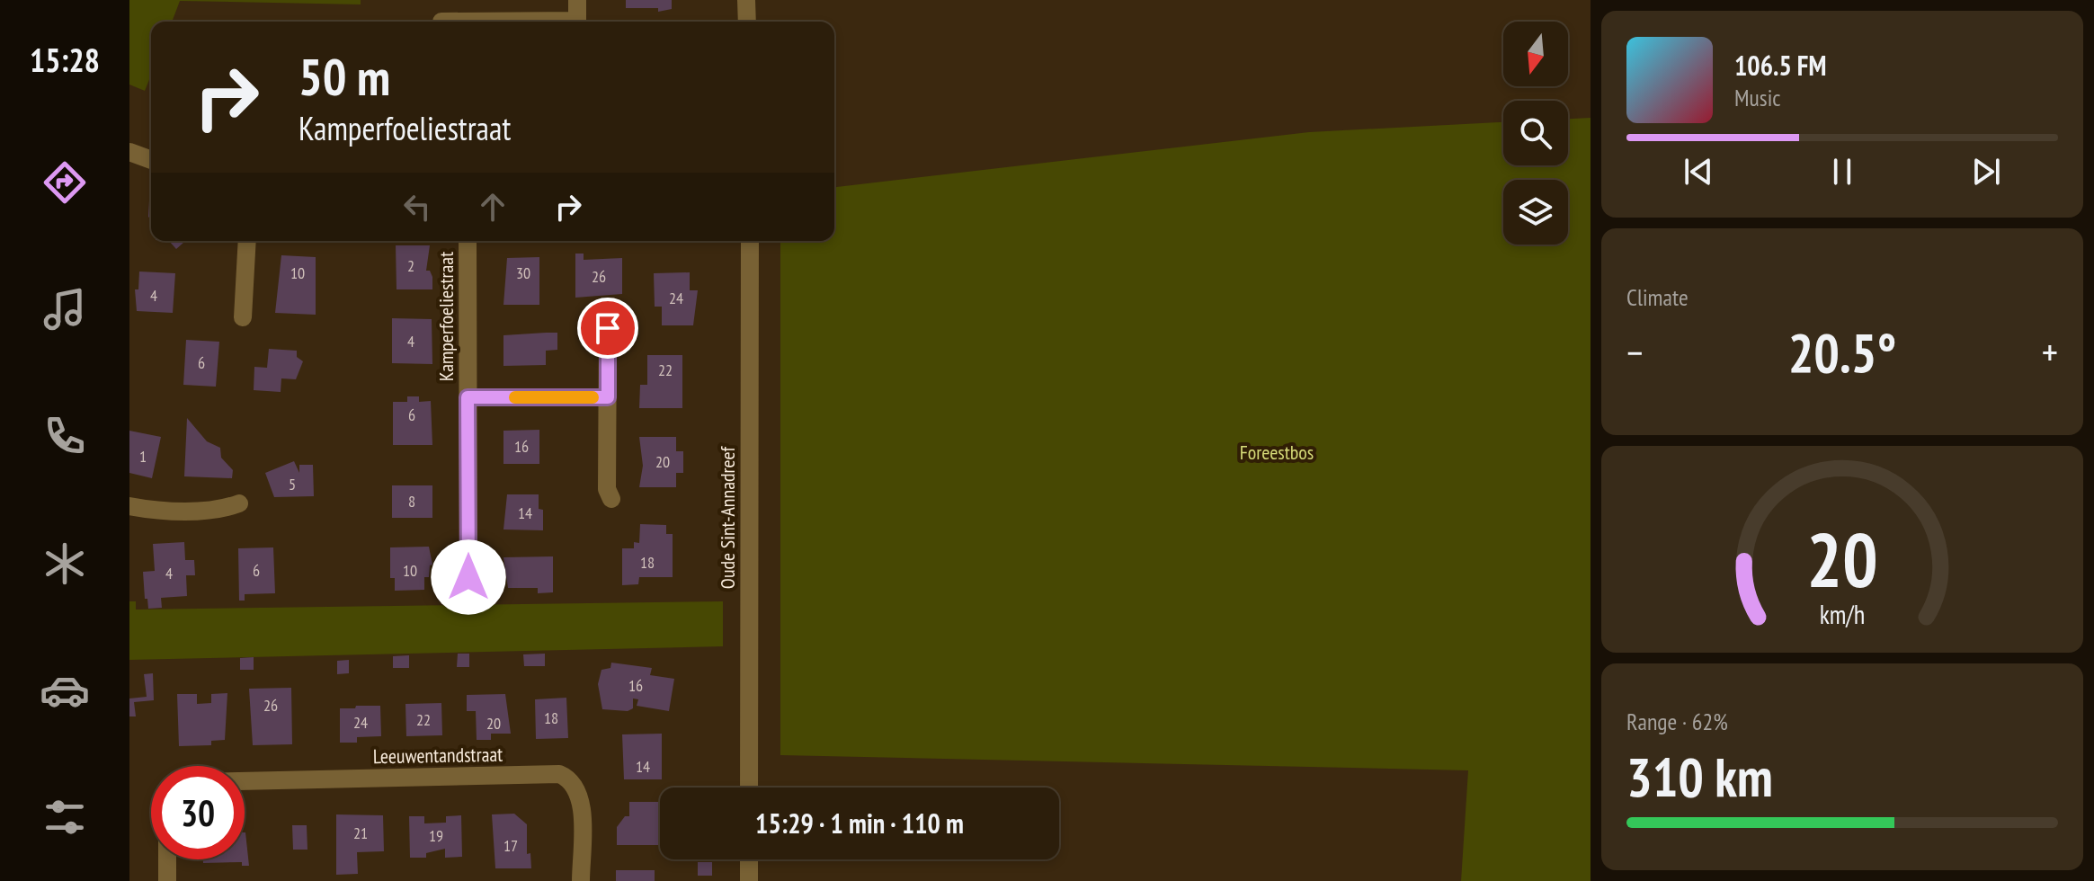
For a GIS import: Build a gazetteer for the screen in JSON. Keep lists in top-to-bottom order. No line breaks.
{"streets":{"street":["Kamperfoeliestraat","Oude Sint-Annadreef","Leeuwentandstraat"]},"parks":["Foreestbos"],"house_numbers":["2","10","30","26","4","24","4","6","22","6","16","1","20","5","8","14","18","6","10","4","16","26","18","22","24","20","14","21","19","17"],"north":"bottom","page":{"tabs":"15:28","turn":["50 m","Kamperfoeliestraat"],"song":["106.5 FM","Music"],"tile":["Climate",["Range · 62%","310 km"]],"heat":["−","20.5°","+"],"limit":"30","trip":"15:29 · 1 min · 110 m","gauge":["20","km/h"]}}
